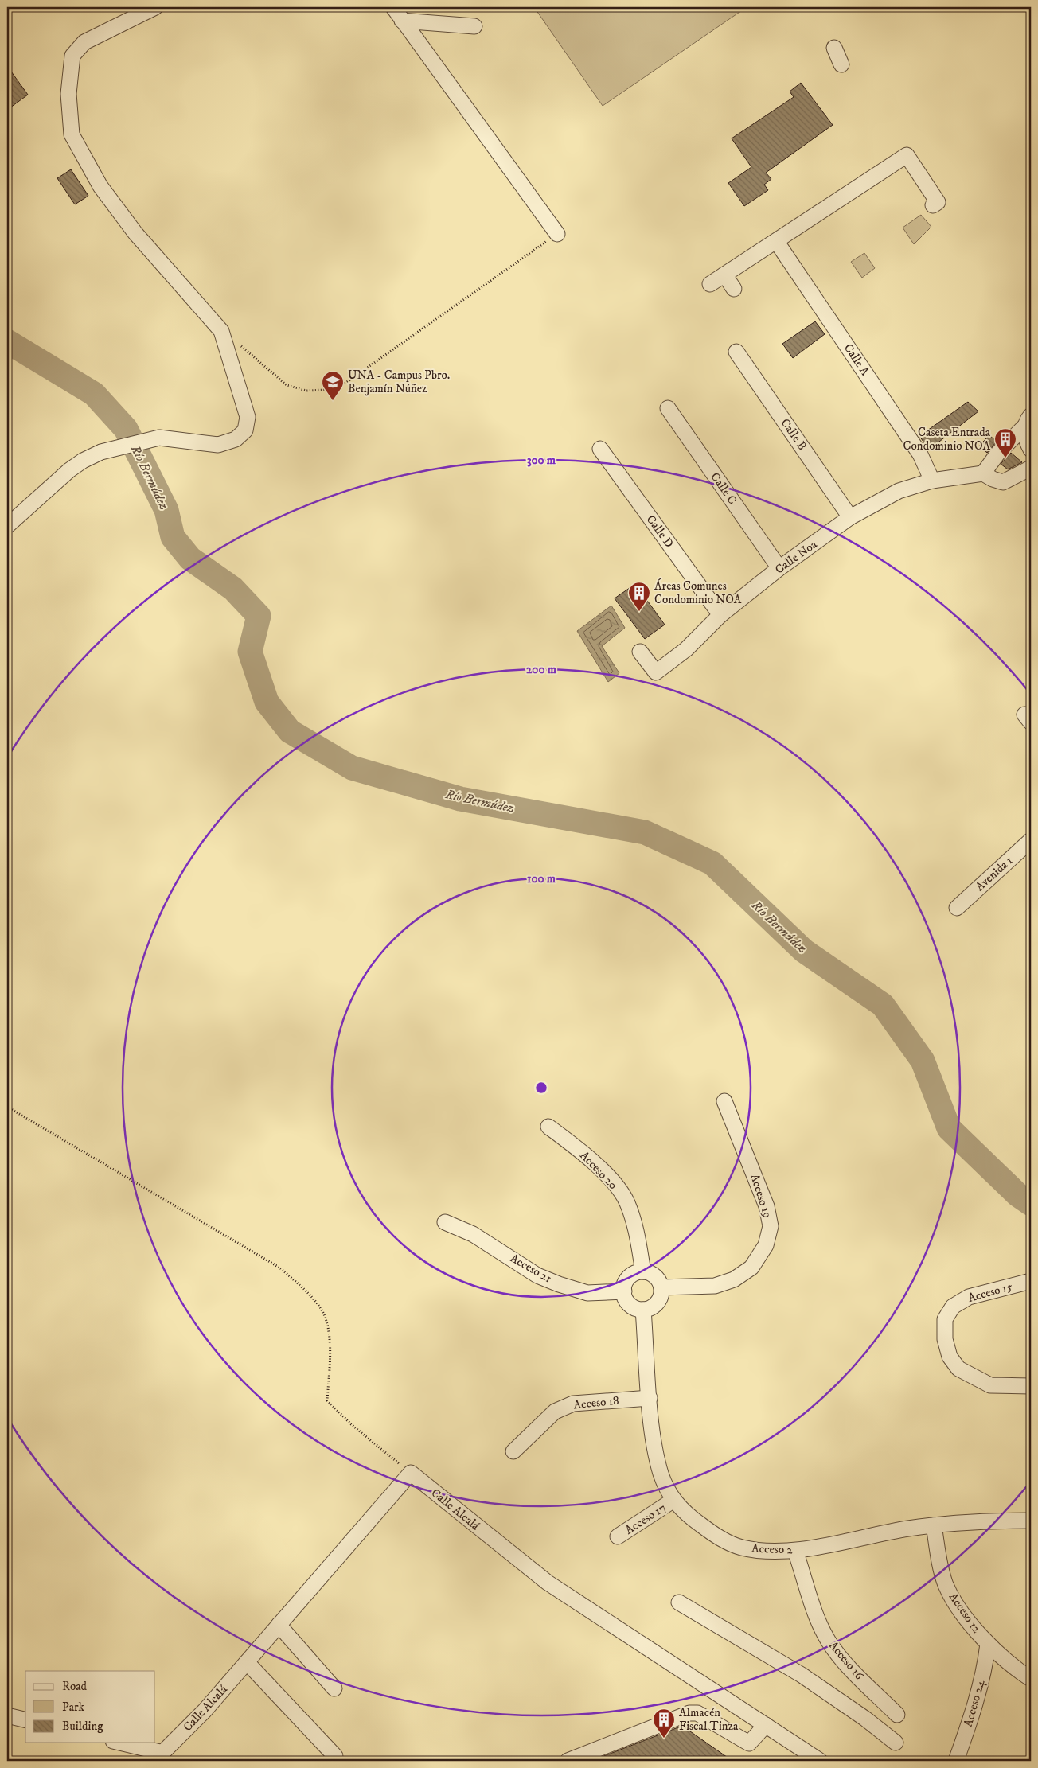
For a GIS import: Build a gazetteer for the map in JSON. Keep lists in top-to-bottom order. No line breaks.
{"streets":{"street":["Calle A","Calle B","Calle C","Calle D","Calle Noa","Avenida 1","Acceso 20","Acceso 19","Acceso 21","Acceso 15","Acceso 18","Calle Alcalá","Acceso 17","Acceso 2","Acceso 12","Acceso 16","Acceso 24"]},"crossings":[["Calle A","Calle Noa"],["Calle B","Calle Noa"],["Calle C","Calle Noa"],["Calle D","Calle Noa"],["Acceso 20","Acceso 19"],["Acceso 20","Acceso 21"],["Acceso 20","Acceso 2"],["Acceso 19","Acceso 21"],["Acceso 19","Acceso 2"],["Acceso 21","Acceso 2"],["Acceso 18","Acceso 2"],["Acceso 17","Acceso 2"],["Acceso 2","Acceso 12"],["Acceso 2","Acceso 16"],["Acceso 12","Acceso 24"]],"water":["Río Bermúdez"],"places":{"school or university":["UNA - Campus Pbro. Benjamín Núñez"],"building":["Caseta Entrada Condominio NOA","Áreas Comunes Condominio NOA","Almacén Fiscal Tinza"]},"legend":["Road","Park","Building"],"rings":["300 m","200 m","100 m"]}
